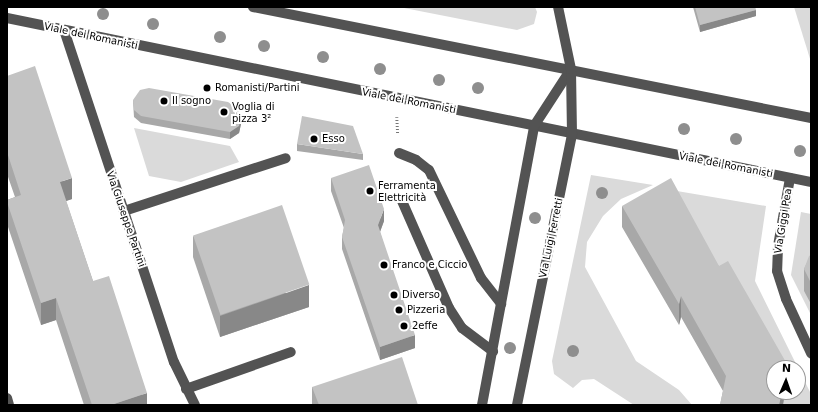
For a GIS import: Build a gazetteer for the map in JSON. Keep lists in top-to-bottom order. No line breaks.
{"streets":{"street":["Viale dei Romanisti","Via Giuseppe Partini","Via Giggi Pea","Via Luigi Ferretti"]},"crossings":[["Viale dei Romanisti","Via Giuseppe Partini"],["Viale dei Romanisti","Via Giggi Pea"],["Viale dei Romanisti","Via Luigi Ferretti"]],"places":["Romanisti/Partini","Il sogno","Voglia di pizza 3²","Esso","Ferramenta Elettricità","Franco e Ciccio","Diverso","Pizzeria","2effe"],"north":"top"}
